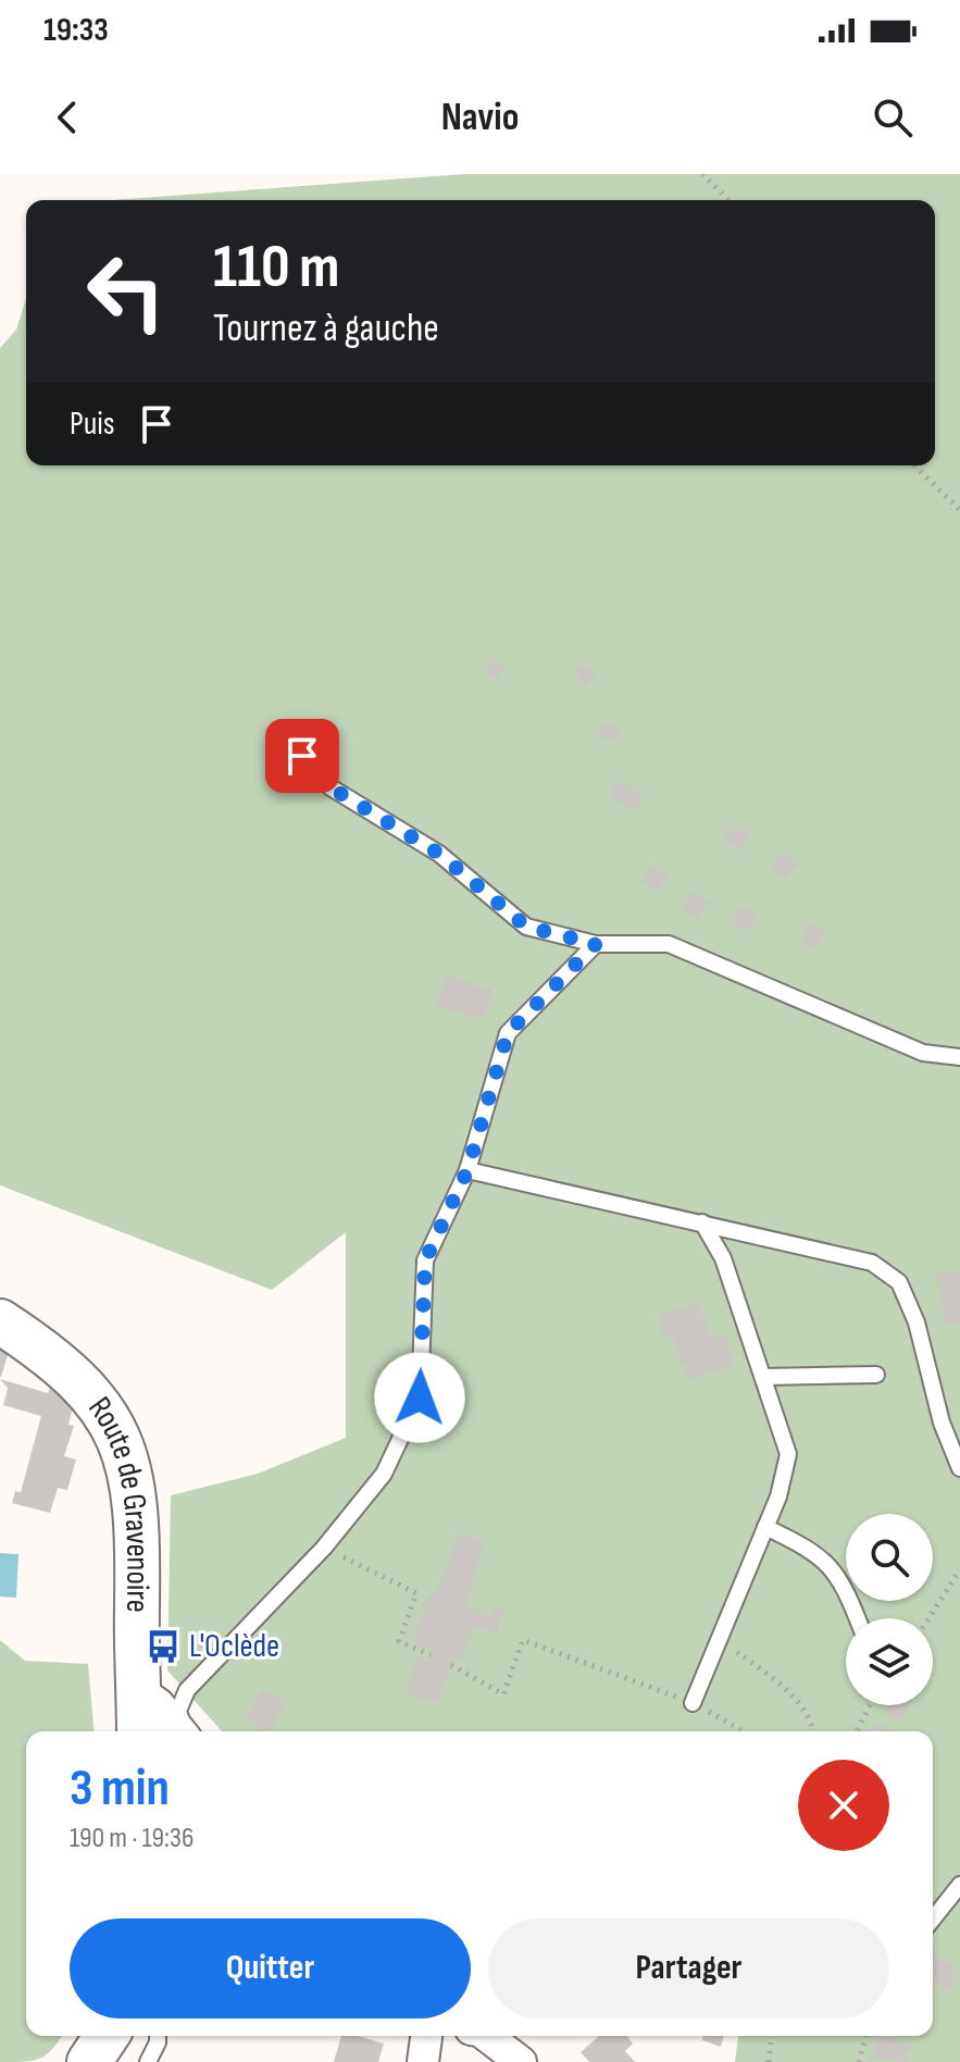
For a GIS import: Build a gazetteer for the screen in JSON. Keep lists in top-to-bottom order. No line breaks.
{"streets":{"street":["Route de Gravenoire"]},"places":{"bus stop":["L'Oclède"]},"page":{"status":"19:33","header":"Navio","turn":["110 m","Tournez à gauche"],"then":"Puis","heading":["3 min","190 m · 19:36"],"buttons":["Quitter","Partager"]}}
